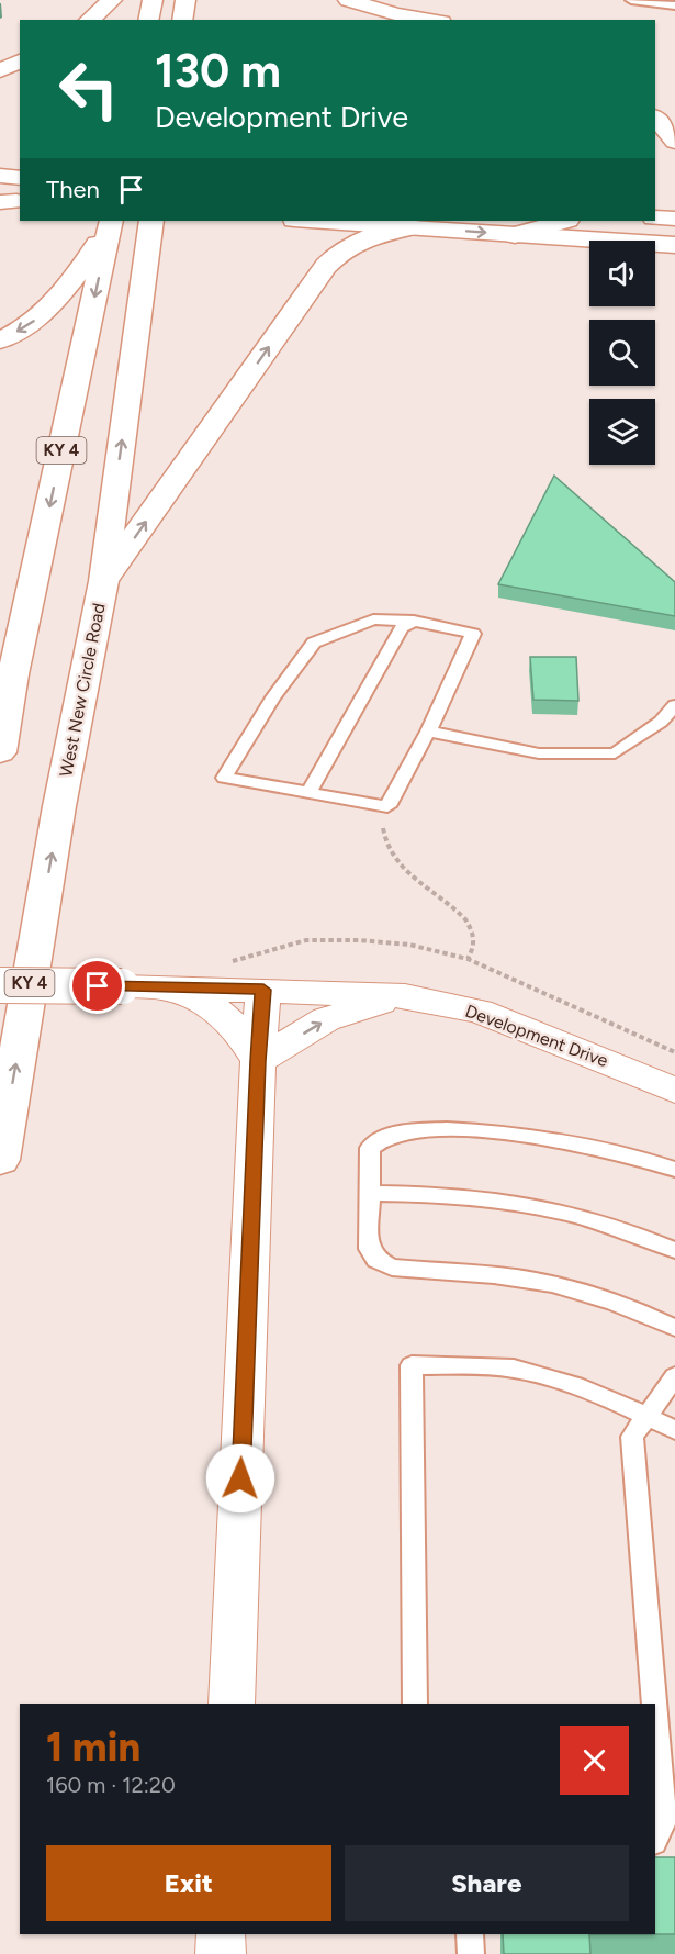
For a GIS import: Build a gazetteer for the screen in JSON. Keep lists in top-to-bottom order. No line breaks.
{"streets":{"highway":["KY 4","West New Circle Road"],"street":["Development Drive"]},"page":{"turn":["130 m","Development Drive"],"then":"Then","heading":["1 min","160 m · 12:20"],"buttons":["Exit","Share"]}}
